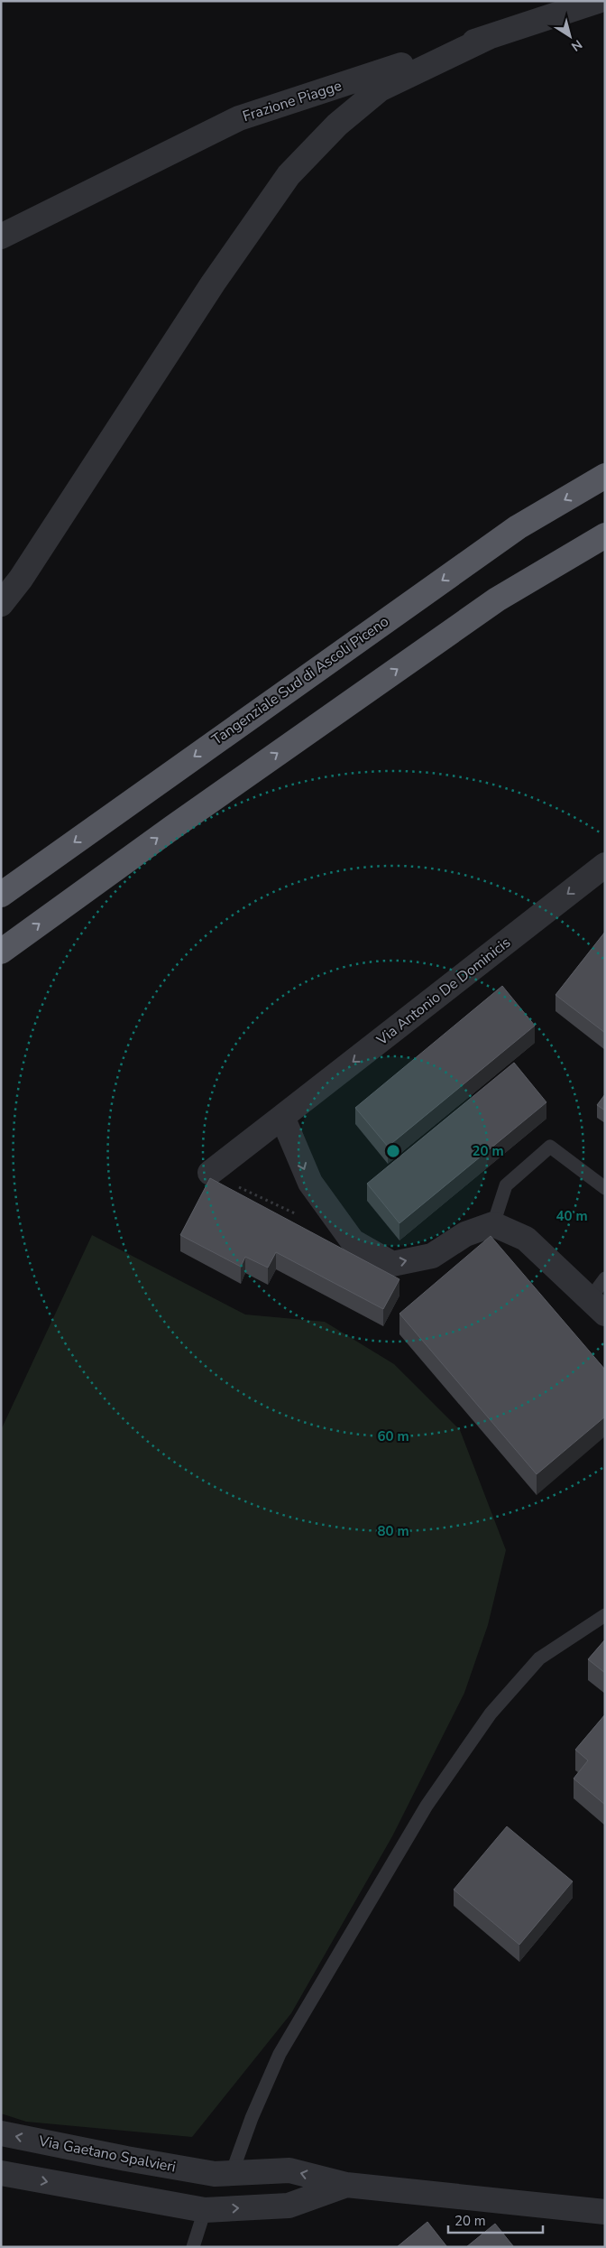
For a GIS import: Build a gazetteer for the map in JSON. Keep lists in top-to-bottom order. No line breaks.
{"streets":{"highway":["Tangenziale Sud di Ascoli Piceno"],"street":["Frazione Piagge","Via Antonio De Dominicis","Via Gaetano Spalvieri"]},"one_way":["Via Antonio De Dominicis"],"scale_bar":"20 m","north":"bottom right","rings":["20 m","40 m","60 m","80 m"]}
